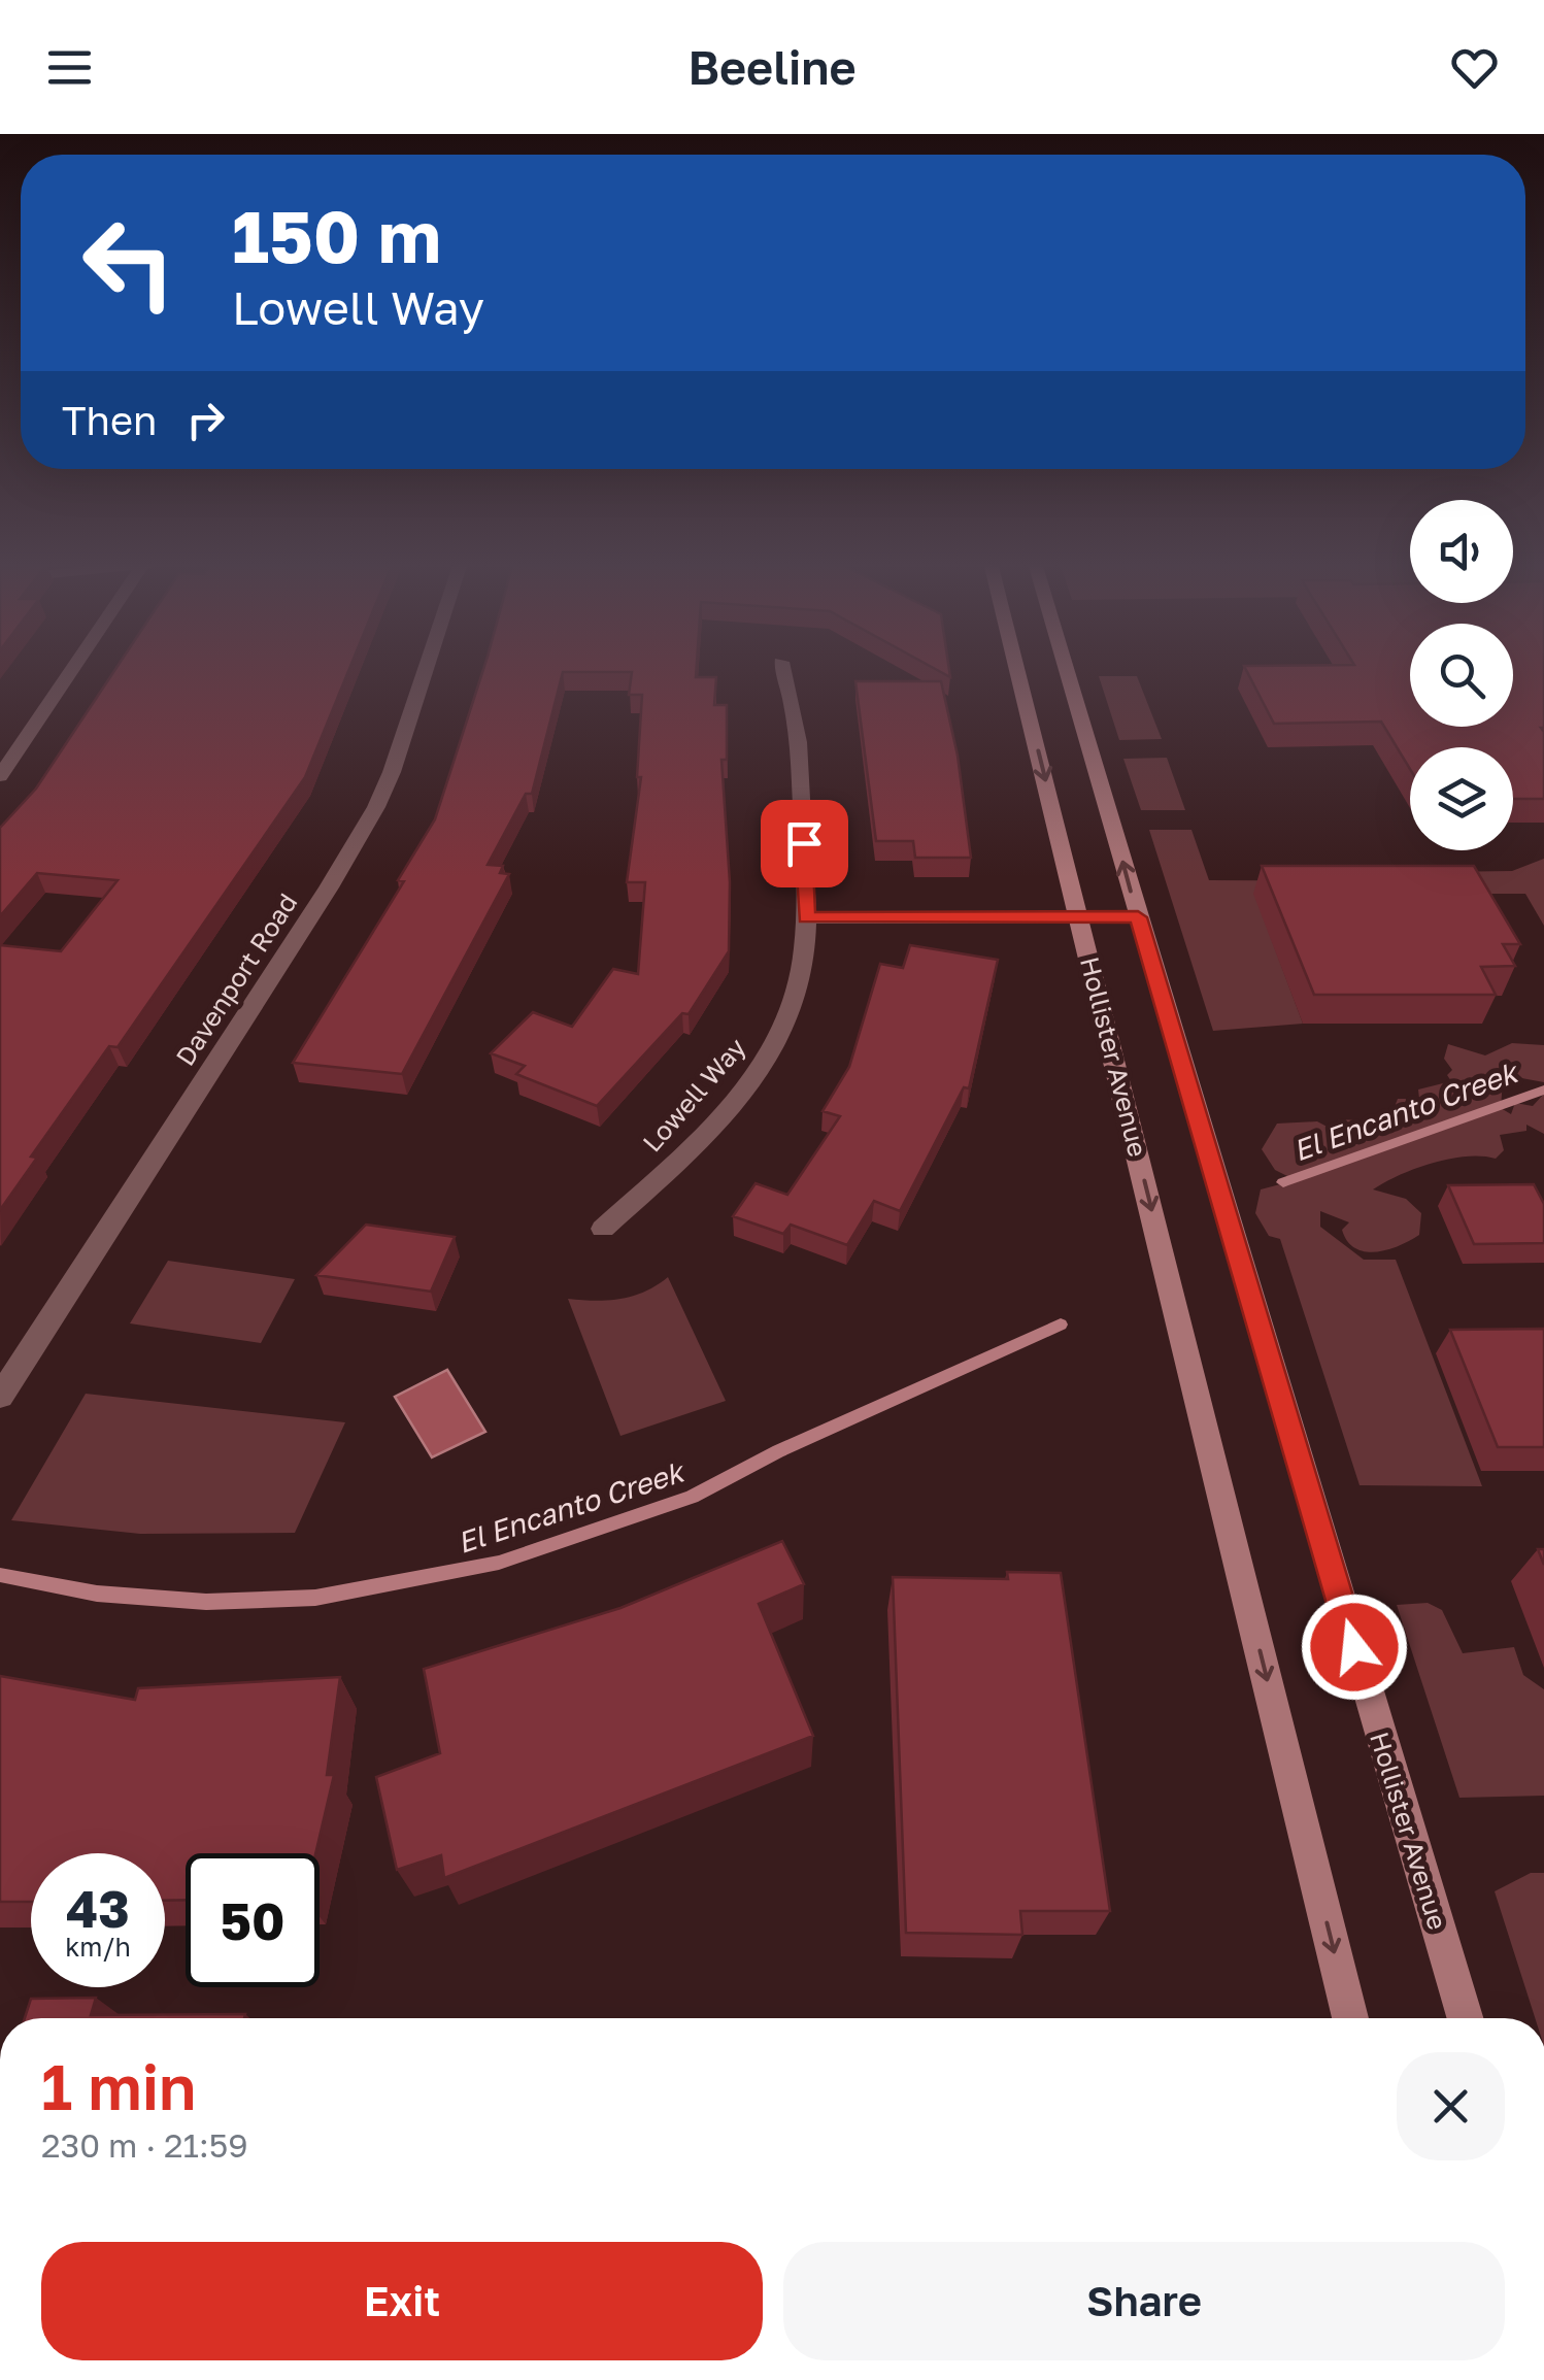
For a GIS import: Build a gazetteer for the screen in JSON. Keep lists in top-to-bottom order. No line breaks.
{"streets":{"main road":["Hollister Avenue"],"street":["Davenport Road","Lowell Way"]},"water":["El Encanto Creek"],"page":{"header":"Beeline","turn":["150 m","Lowell Way"],"then":"Then","speed":"43 km/h","limit":"50","heading":["1 min","230 m · 21:59"],"buttons":["Exit","Share"]}}
